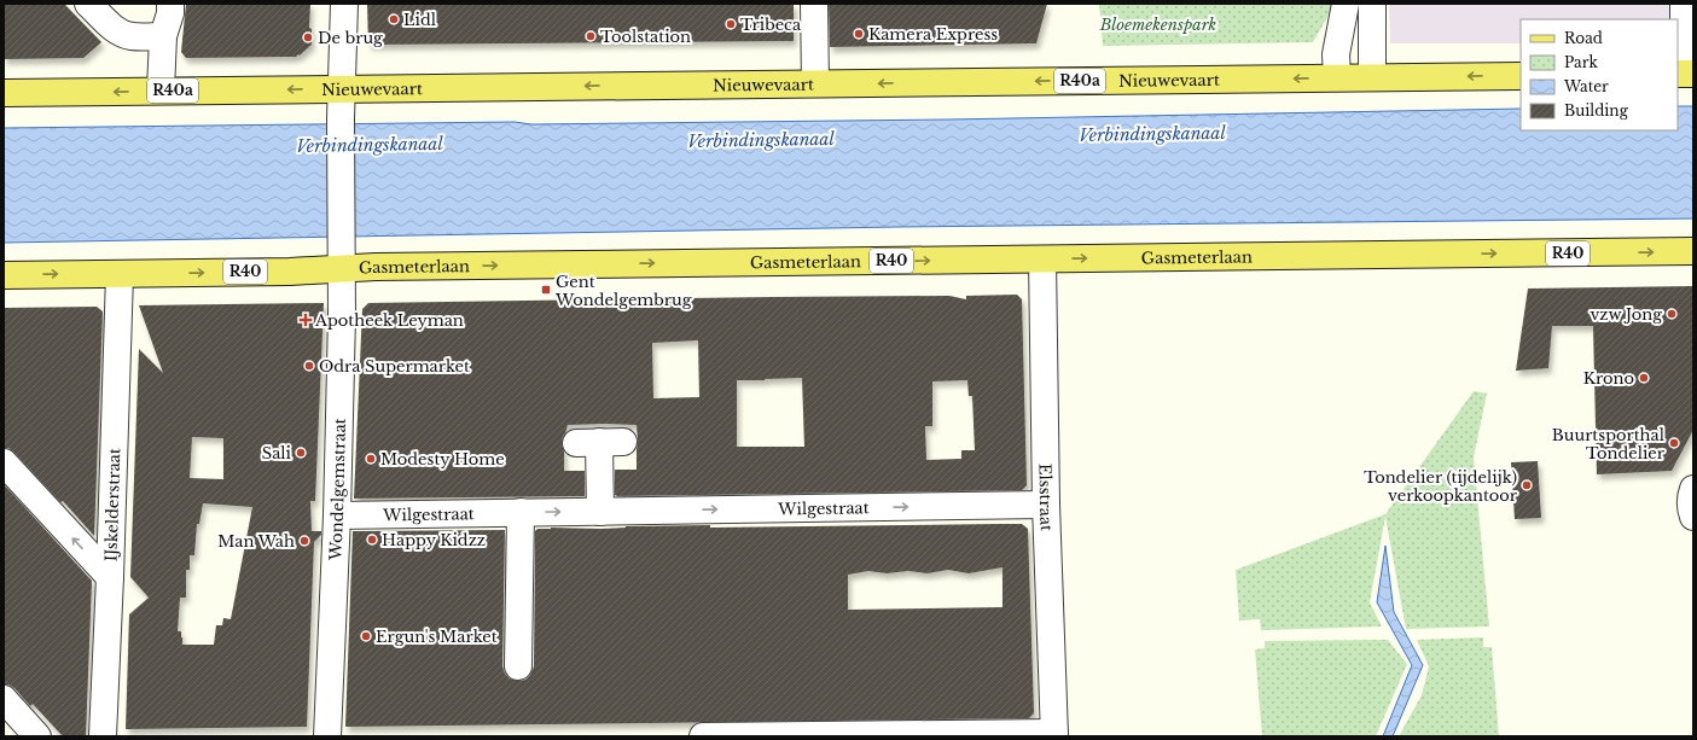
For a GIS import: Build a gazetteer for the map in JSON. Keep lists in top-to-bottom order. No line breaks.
{"streets":{"main road":["Nieuwevaart","R40a","R40","Gasmeterlaan"],"street":["Wondelgemstraat","Elsstraat","IJskelderstraat","Wilgestraat"]},"crossings":[["Nieuwevaart","Wondelgemstraat"],["Gasmeterlaan","Wondelgemstraat"],["Gasmeterlaan","Elsstraat"],["Gasmeterlaan","IJskelderstraat"],["Wondelgemstraat","Wilgestraat"],["Elsstraat","Wilgestraat"]],"one_way":["Nieuwevaart","Gasmeterlaan"],"water":["Verbindingskanaal"],"parks":["Bloemekenspark"],"places":{"other":["Lidl","Tribeca","Kamera Express","Toolstation","De brug","vzw Jong","Odra Supermarket","Krono","Buurtsporthal Tondelier","Sali","Modesty Home","Tondelier (tijdelijk) verkoopkantoor","Happy Kidzz","Man Wah","Ergun's Market"],"transit":["Gent Wondelgembrug"],"health":["Apotheek Leyman"]},"legend":["Road","Park","Water","Building"]}
